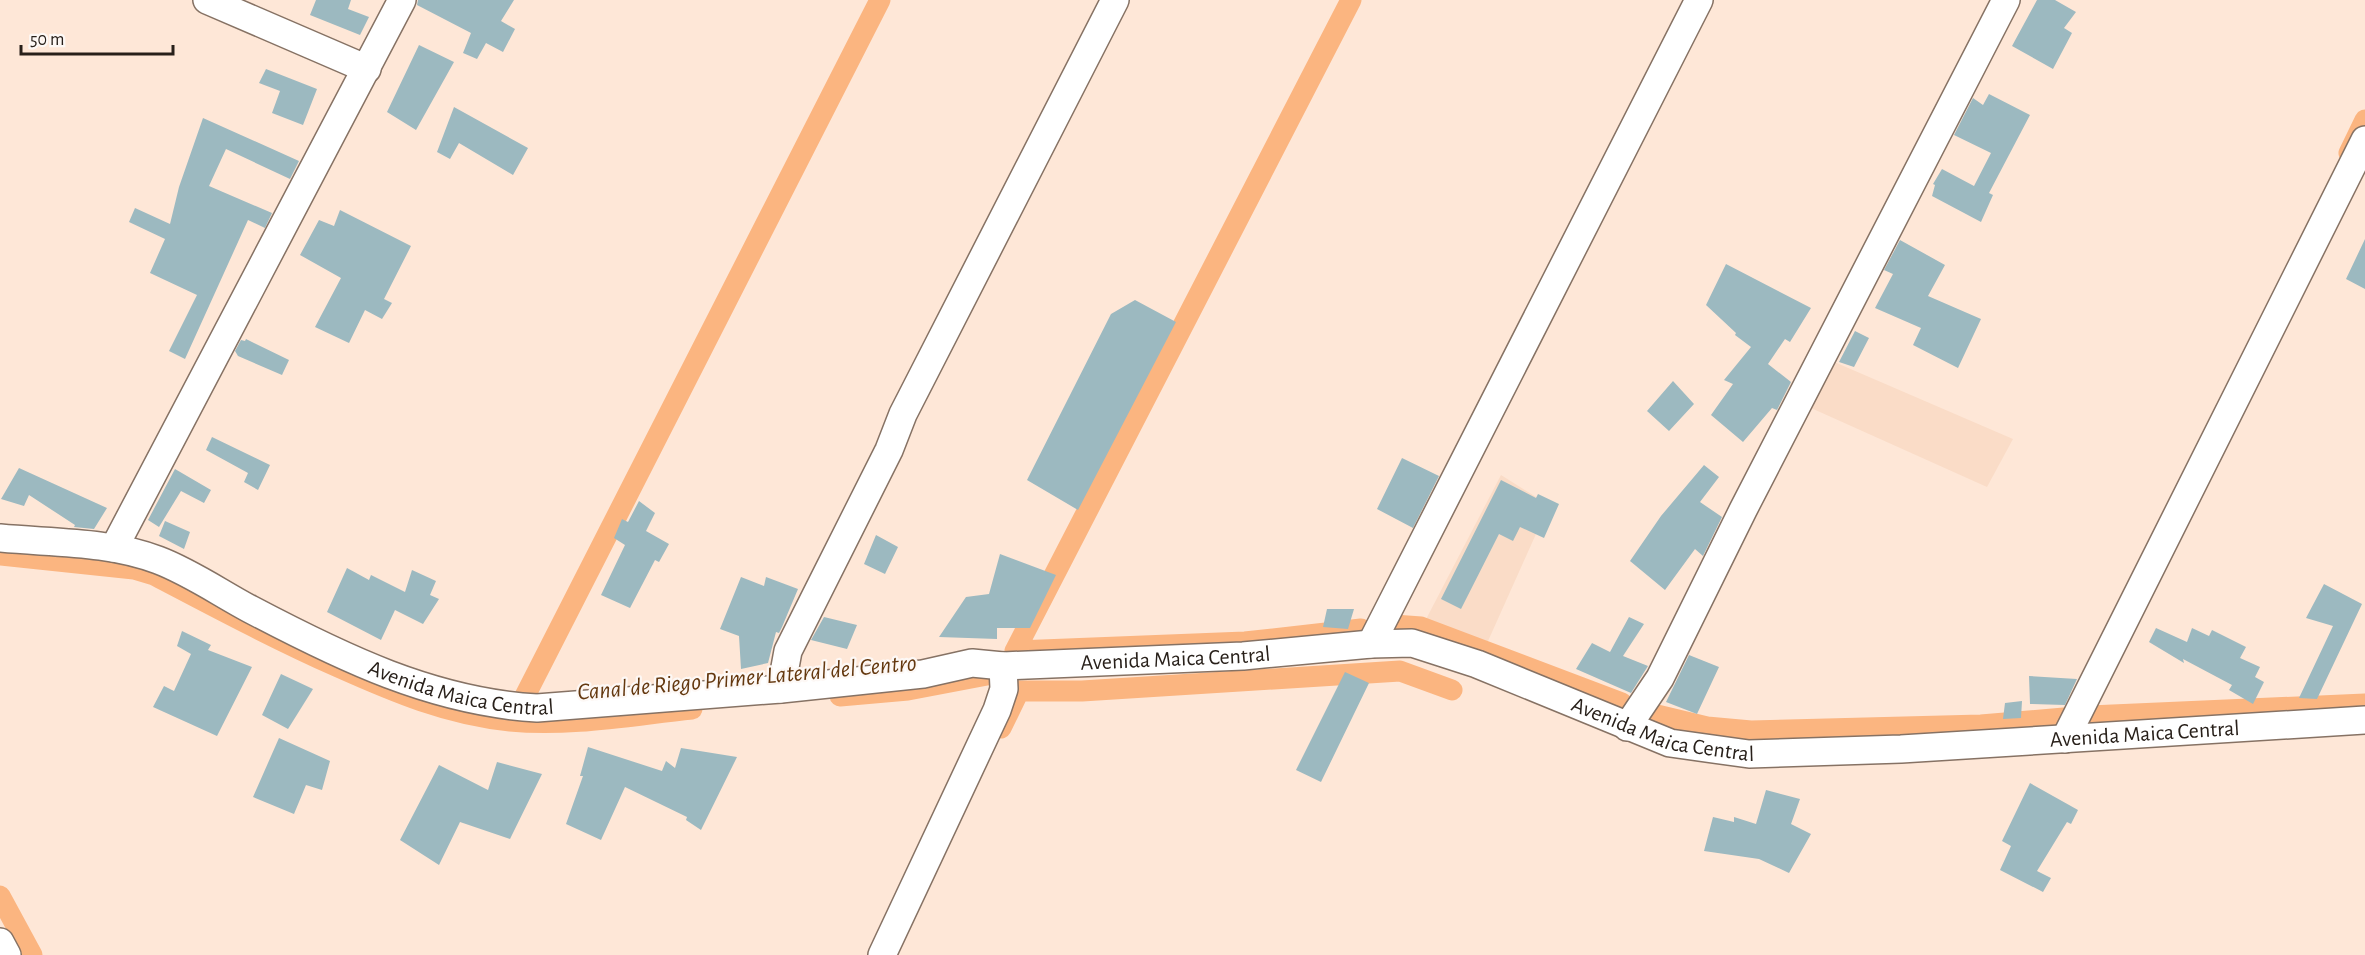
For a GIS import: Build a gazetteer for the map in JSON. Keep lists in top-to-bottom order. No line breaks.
{"streets":{"street":["Avenida Maica Central"]},"water":["Canal de Riego Primer Lateral del Centro"],"scale_bar":"50 m"}
